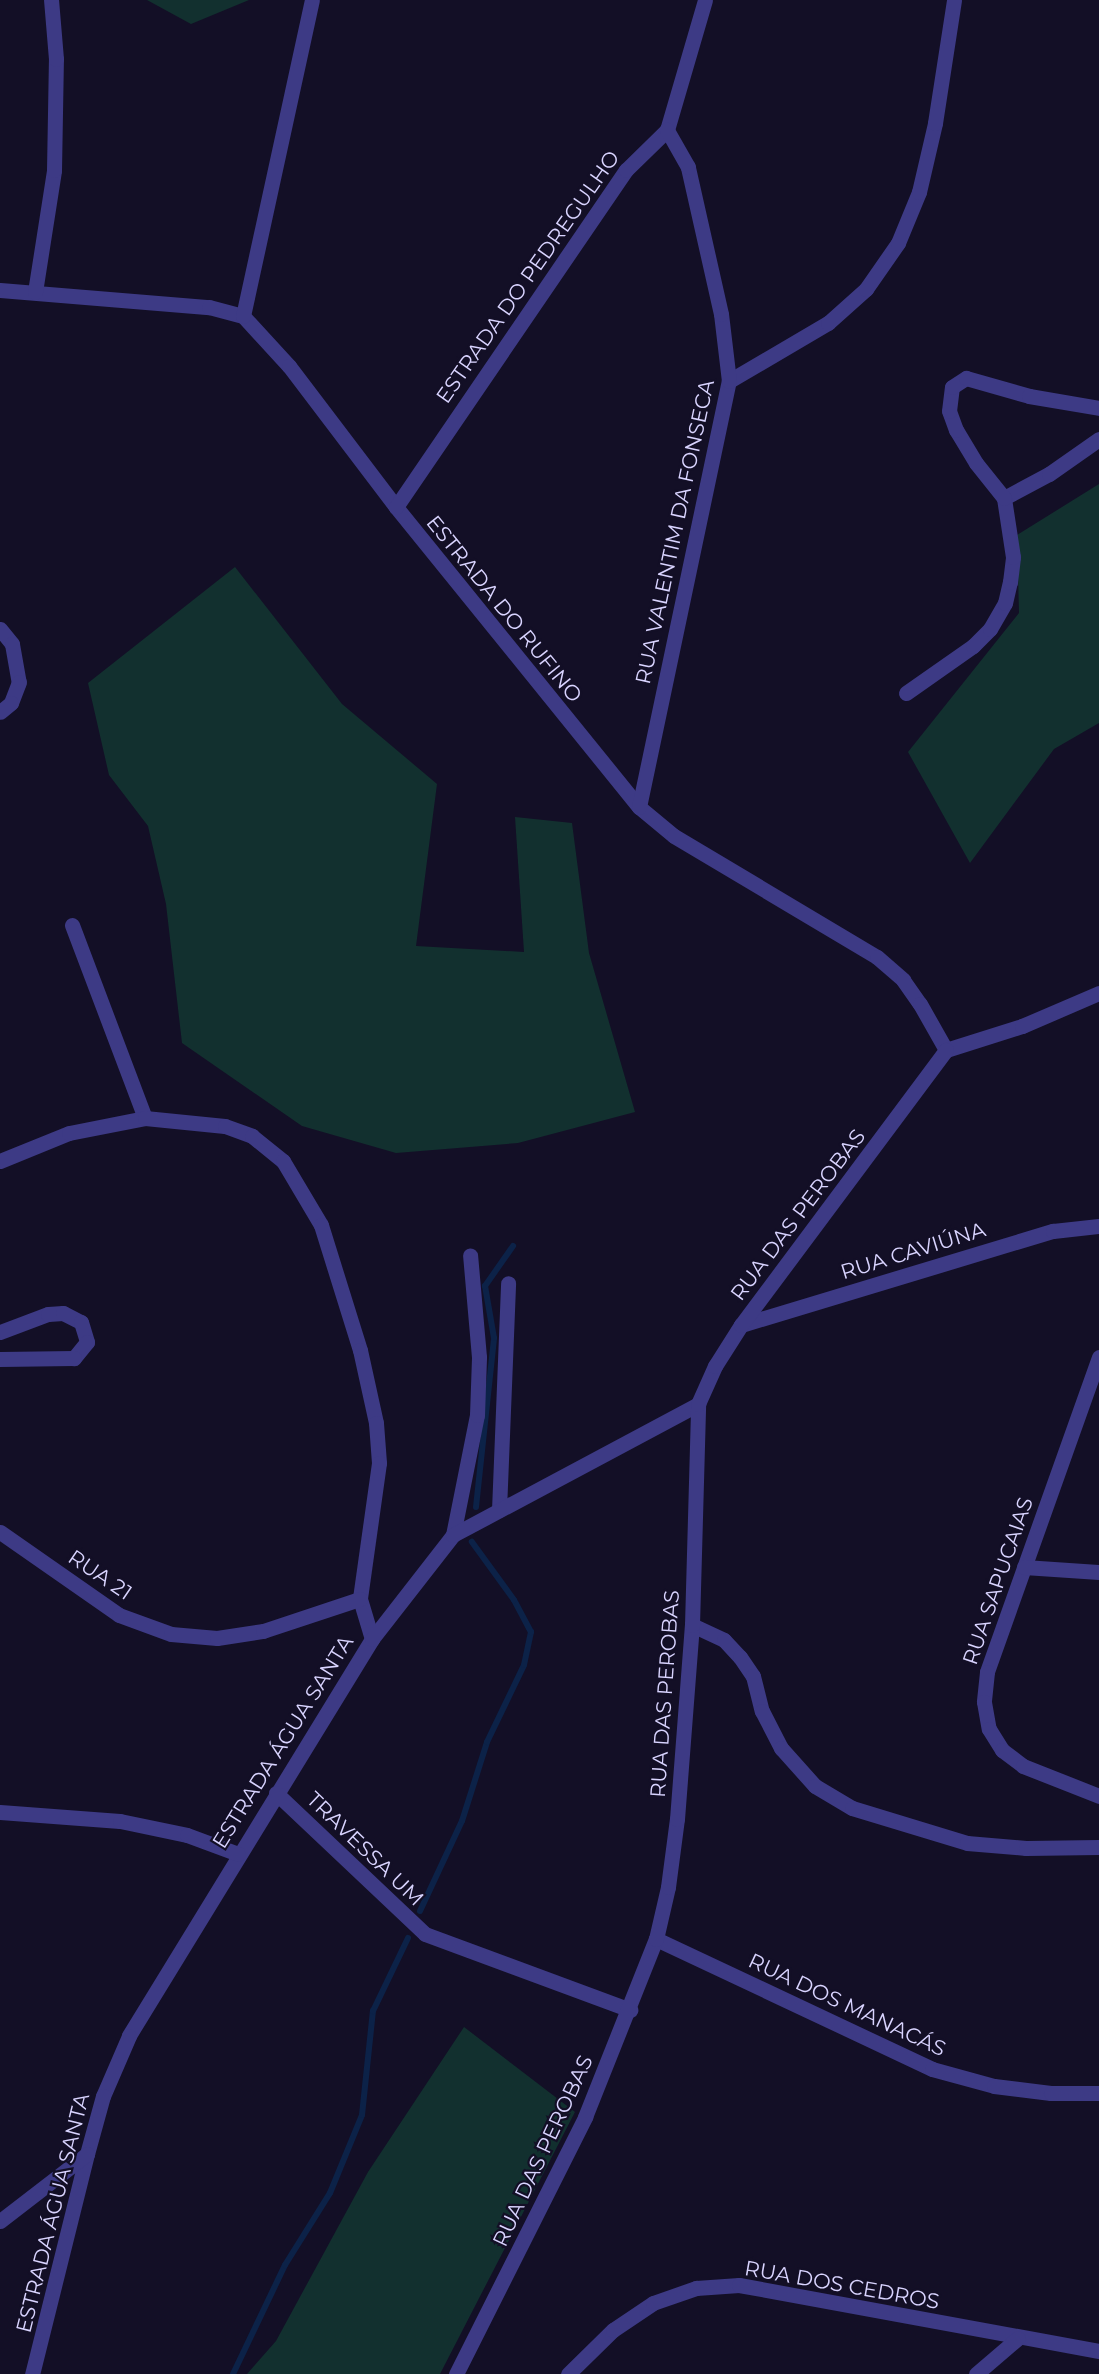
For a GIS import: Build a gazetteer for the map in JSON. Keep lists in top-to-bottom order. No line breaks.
{"streets":{"street":["ESTRADA DO PEDREGULHO","RUA VALENTIM DA FONSECA","ESTRADA DO RUFINO","RUA DAS PEROBAS","RUA CAVIÚNA","RUA 21","RUA SAPUCAIAS","ESTRADA ÁGUA SANTA","TRAVESSA UM","RUA DOS MANACÁS","RUA DOS CEDROS"]},"crossings":[["ESTRADA DO PEDREGULHO","RUA VALENTIM DA FONSECA"],["ESTRADA DO PEDREGULHO","ESTRADA DO RUFINO"],["RUA VALENTIM DA FONSECA","ESTRADA DO RUFINO"],["ESTRADA DO RUFINO","RUA DAS PEROBAS"],["RUA DAS PEROBAS","RUA CAVIÚNA"],["RUA DAS PEROBAS","TRAVESSA UM"],["RUA DAS PEROBAS","RUA DOS MANACÁS"],["RUA 21","ESTRADA ÁGUA SANTA"],["ESTRADA ÁGUA SANTA","TRAVESSA UM"]]}
